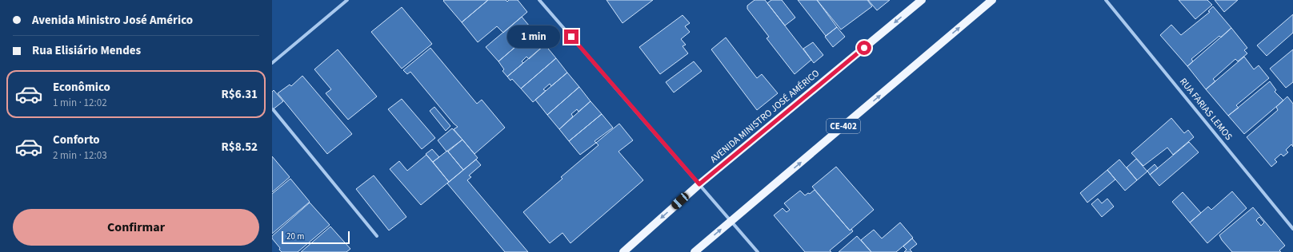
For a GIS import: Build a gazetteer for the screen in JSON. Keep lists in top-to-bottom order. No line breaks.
{"streets":{"main road":["AVENIDA MINISTRO JOSÉ AMÉRICO","CE-402"],"street":["RUA FARIAS LEMOS"]},"scale_bar":"20 m","page":{"banner":["Avenida Ministro José Américo","Rua Elisiário Mendes"],"bubble":"1 min","list":[{"name":"Econômico","note":"1 min · 12:02","value":"R$6.31"},{"name":"Conforto","note":"2 min · 12:03","value":"R$8.52"}],"buttons":"Confirmar","scale":"20 m"}}
